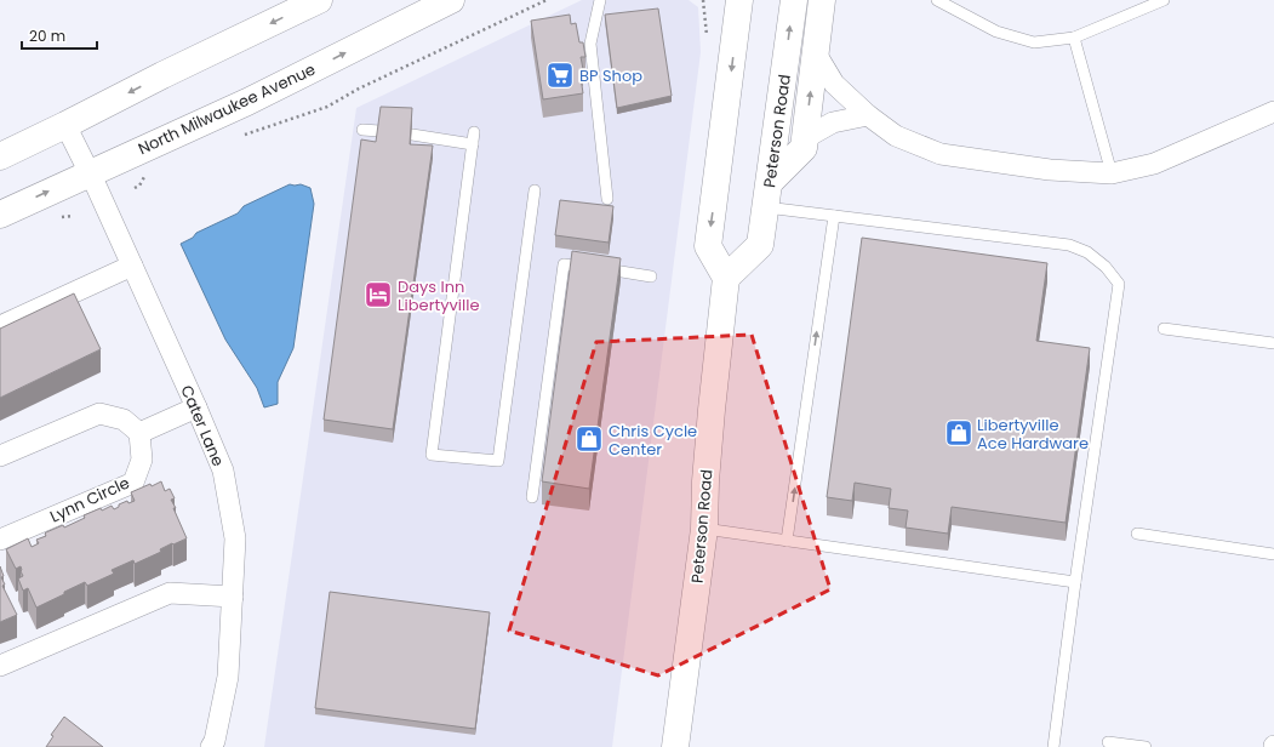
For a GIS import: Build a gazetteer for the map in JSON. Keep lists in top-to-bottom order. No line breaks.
{"streets":{"main road":["North Milwaukee Avenue","Peterson Road"],"street":["Cater Lane","Lynn Circle"]},"crossings":[["North Milwaukee Avenue","Cater Lane"]],"places":{"supermarket":["BP Shop"],"hotel":["Days Inn Libertyville"],"shop":["Libertyville Ace Hardware","Chris Cycle Center"]},"scale_bar":"20 m"}
